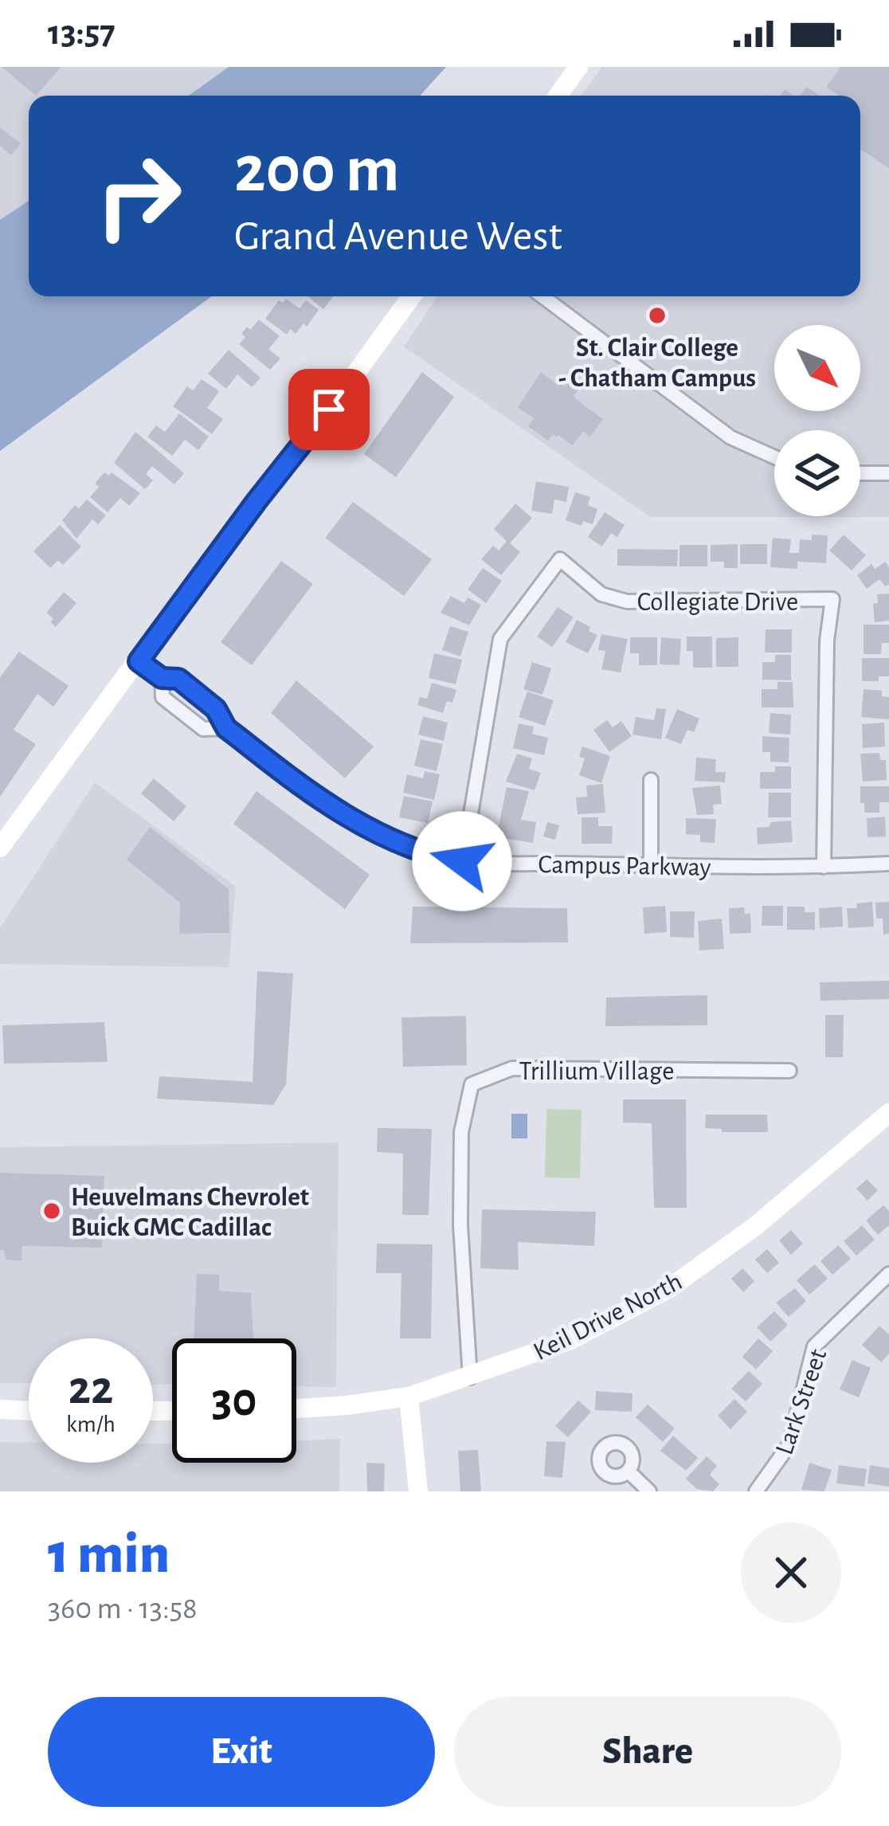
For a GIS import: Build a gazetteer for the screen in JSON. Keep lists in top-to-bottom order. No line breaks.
{"streets":{"street":["Collegiate Drive","Campus Parkway","Trillium Village","Keil Drive North","Lark Street"]},"crossings":[["Collegiate Drive","Campus Parkway"],["Trillium Village","Keil Drive North"]],"places":["St. Clair College - Chatham Campus","Heuvelmans Chevrolet Buick GMC Cadillac"],"north":"bottom right","page":{"status":"13:57","turn":["200 m","Grand Avenue West"],"speed":"22 km/h","limit":"30","heading":["1 min","360 m · 13:58"],"buttons":["Exit","Share"]}}
